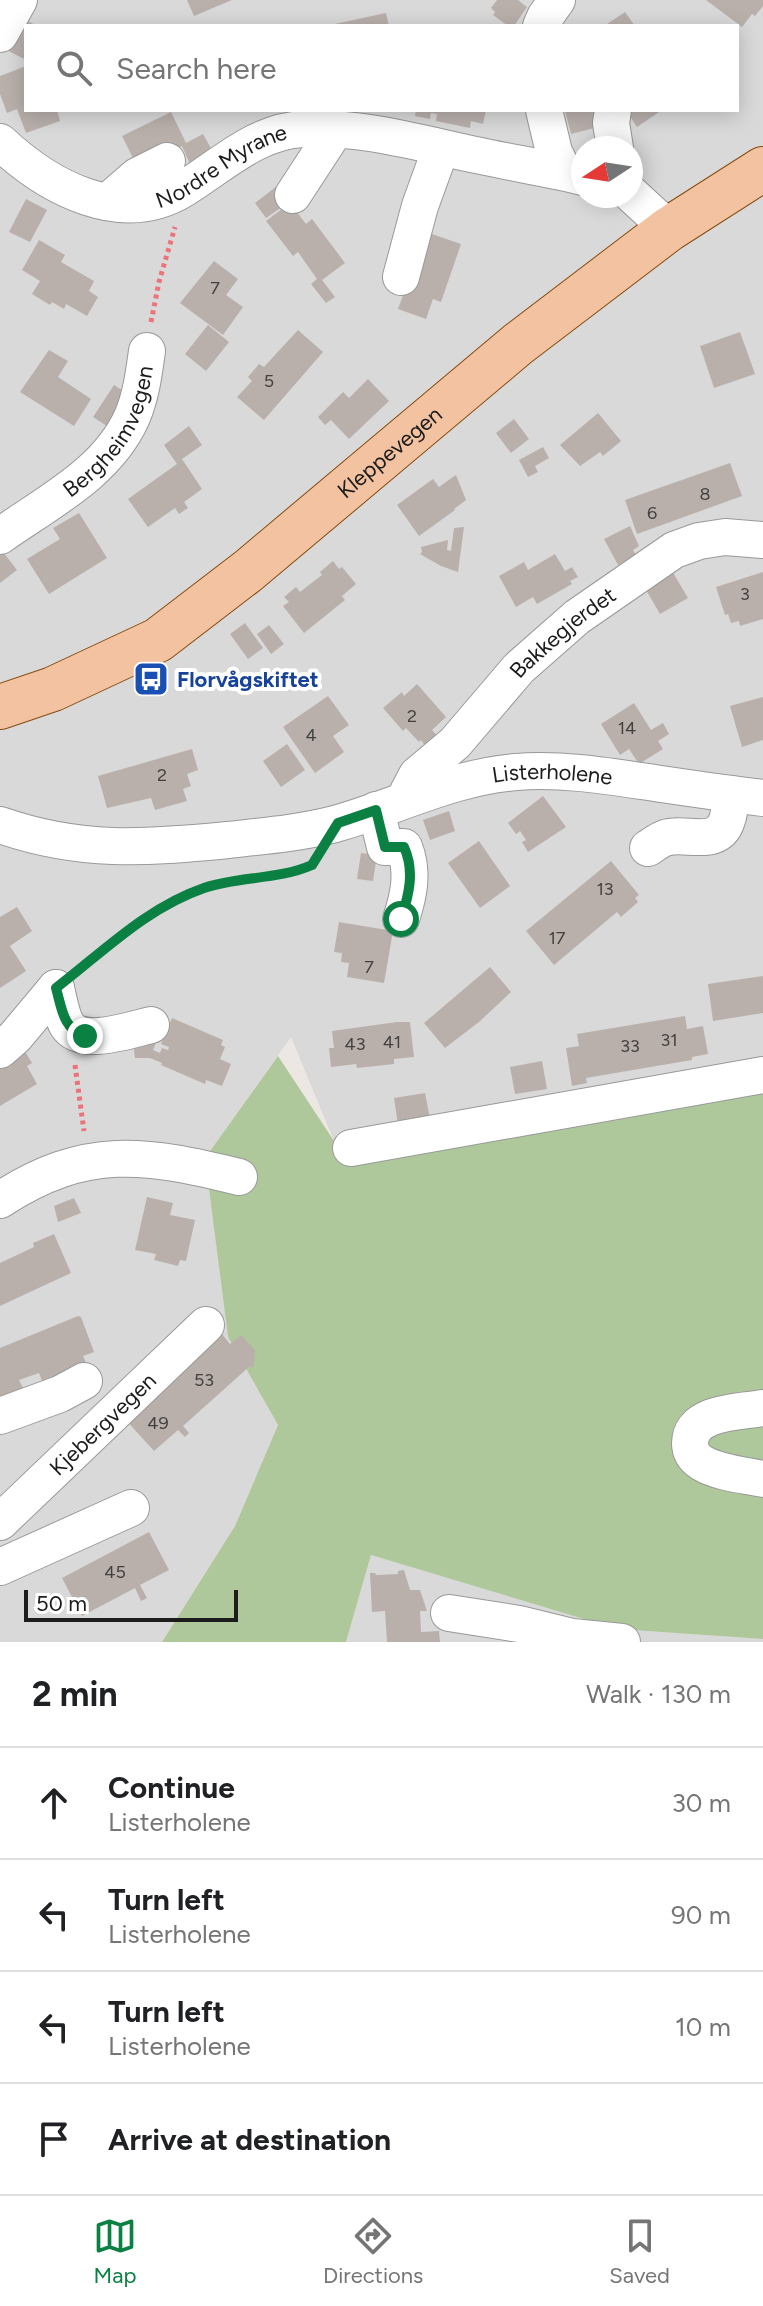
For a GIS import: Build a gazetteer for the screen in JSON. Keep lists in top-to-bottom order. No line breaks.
{"streets":{"main road":["Kleppevegen"],"street":["Nordre Myrane","Bergheimvegen","Bakkegjerdet","Listerholene","Kjebergvegen"]},"crossings":[["Nordre Myrane","Bergheimvegen"],["Bakkegjerdet","Listerholene"]],"places":{"bus stop":["Florvågskiftet"]},"house_numbers":["7","5","8","6","3","2","14","4","2","13","17","7","31","41","43","33","53","49","45"],"scale_bar":"50 m","north":"left","page":{"search":"Search here","scale":"50 m","heading":["2 min","Walk · 130 m"],"list":[["Continue","Listerholene","30 m"],["Turn left","Listerholene","90 m"],["Turn left","Listerholene","10 m"],"Arrive at destination"],"nav":["Map","Directions","Saved"]}}
